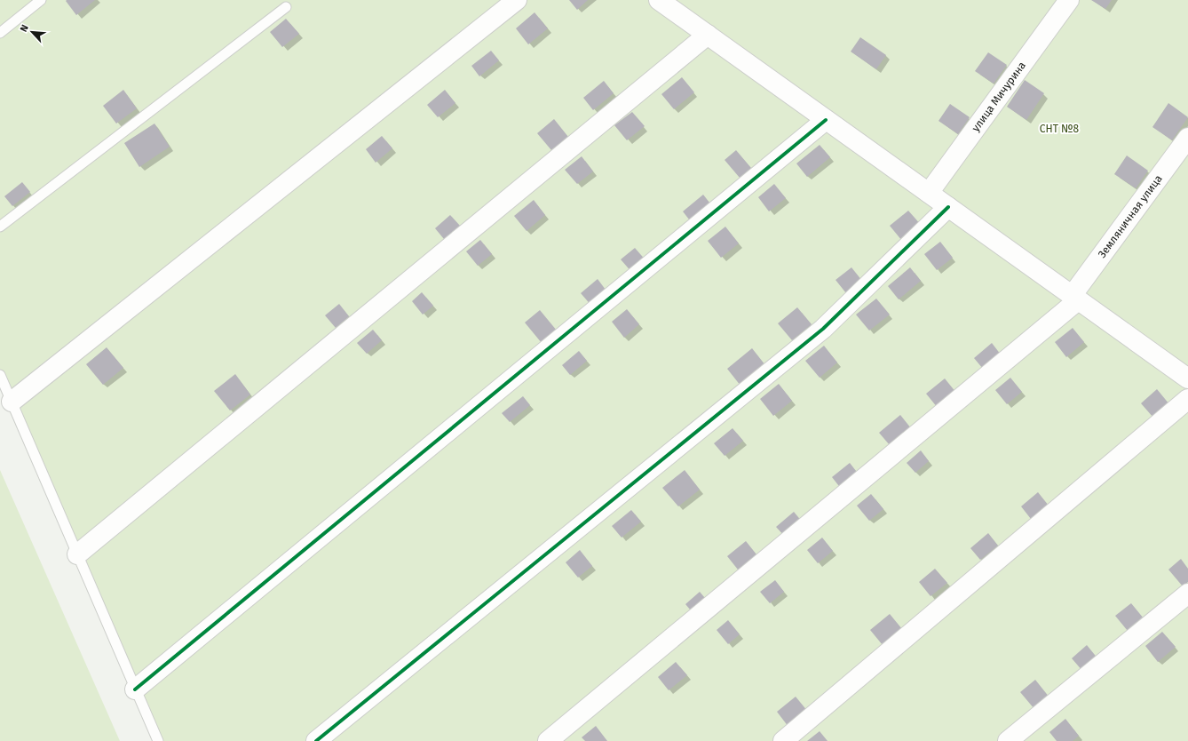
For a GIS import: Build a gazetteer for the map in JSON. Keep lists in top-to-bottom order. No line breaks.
{"streets":{"street":["улица Мичурина","Земляничная улица"]},"parks":["СНТ №8"],"north":"top left"}
